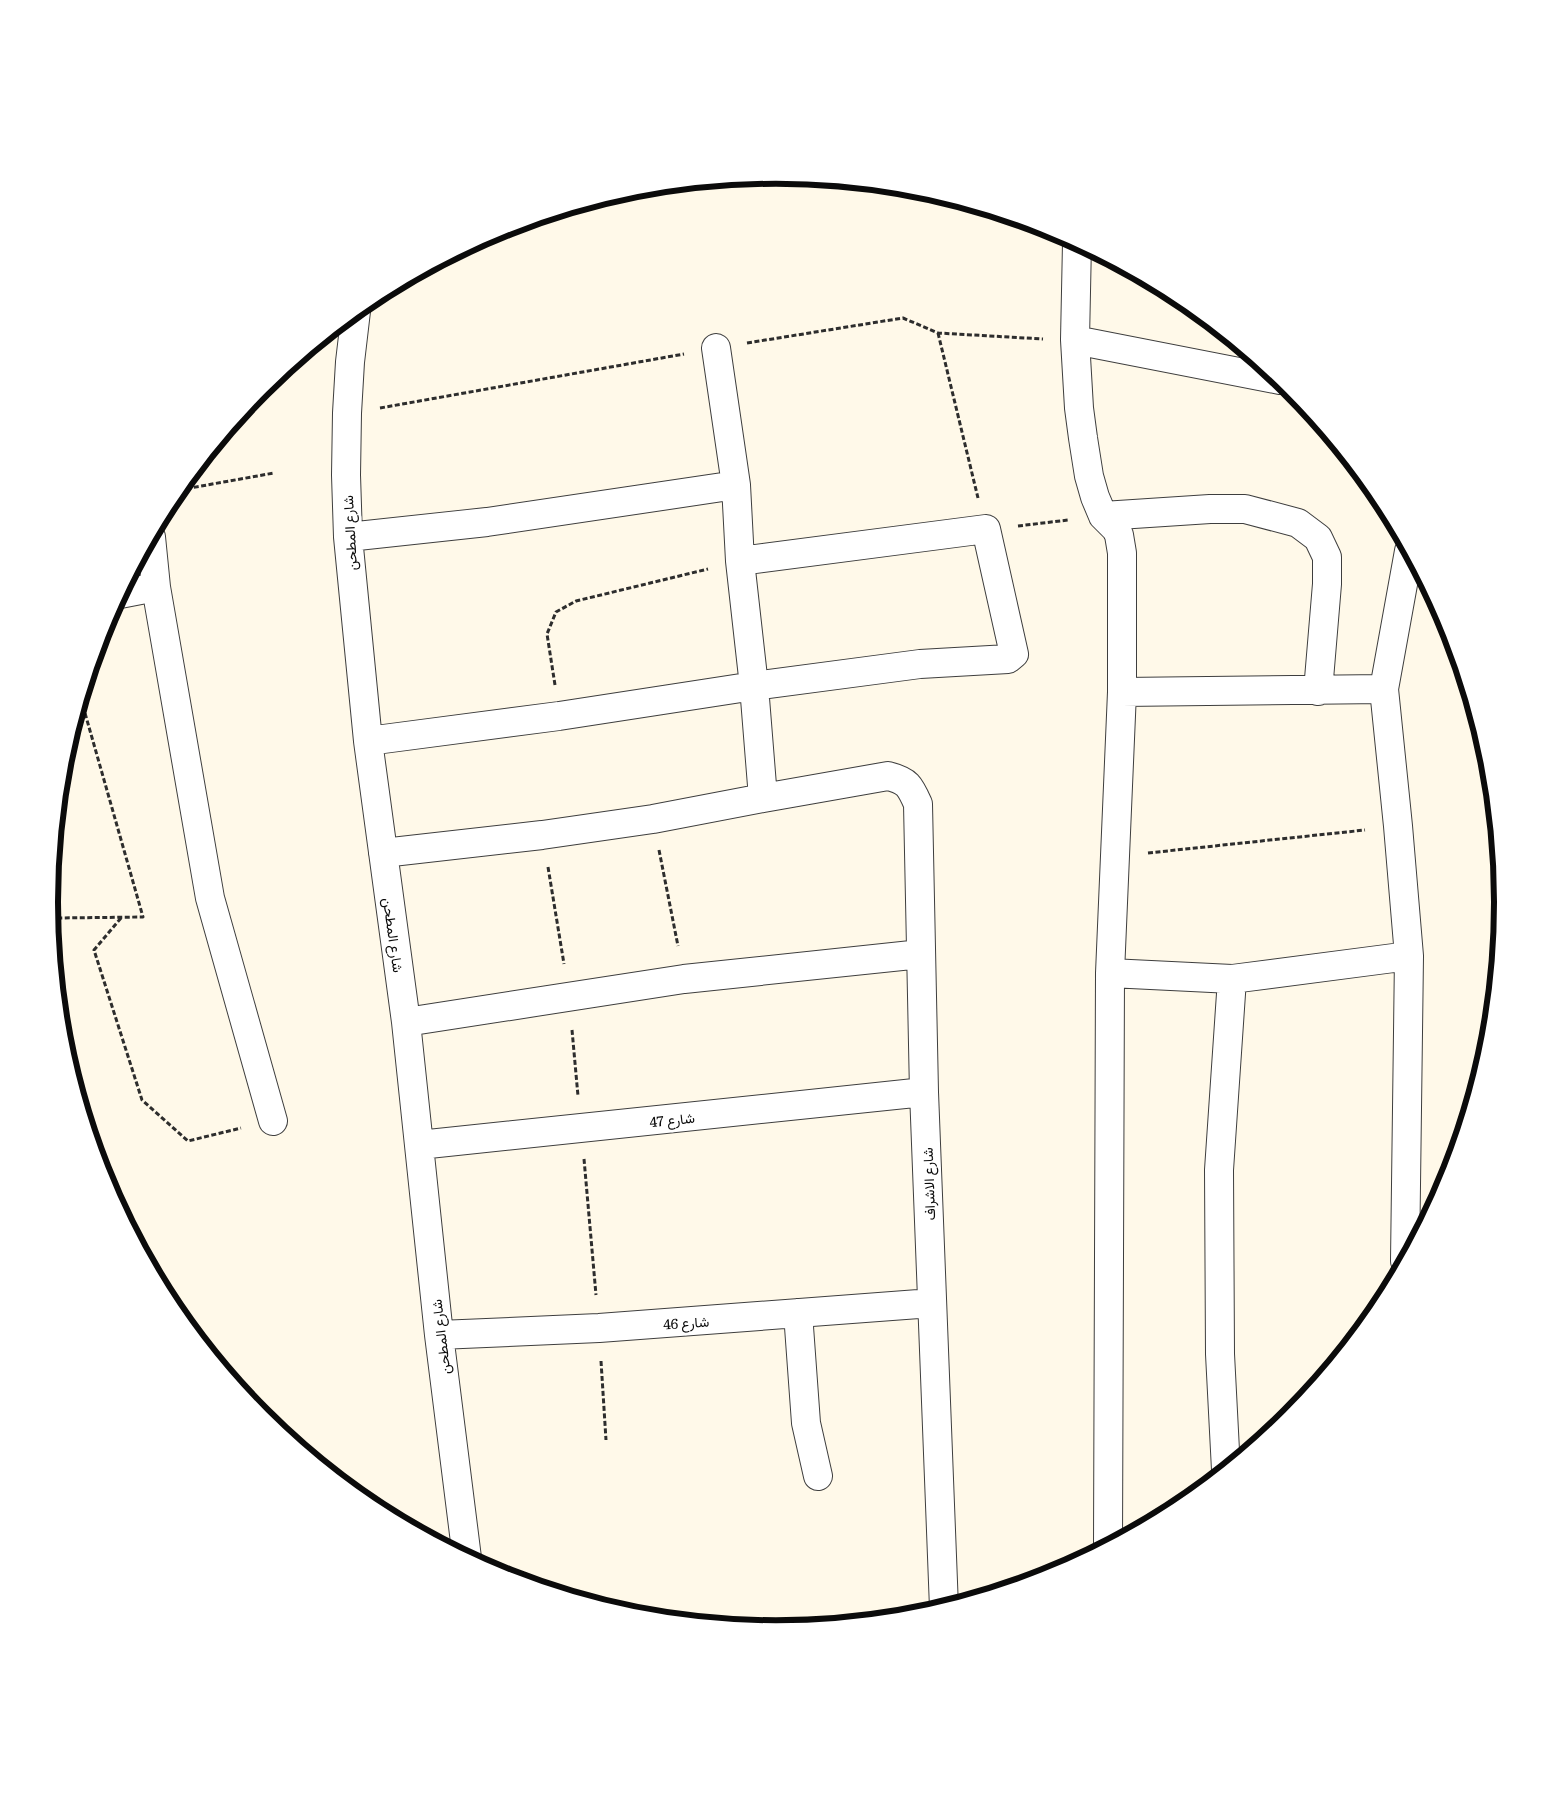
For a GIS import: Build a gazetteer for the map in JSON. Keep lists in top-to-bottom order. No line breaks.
{"streets":{"street":["شارع المطحن","شارع 47","شارع الاشراف","شارع 46"]},"crossings":[["شارع المطحن","شارع 47"],["شارع المطحن","شارع 46"],["شارع 47","شارع الاشراف"],["شارع الاشراف","شارع 46"]]}
